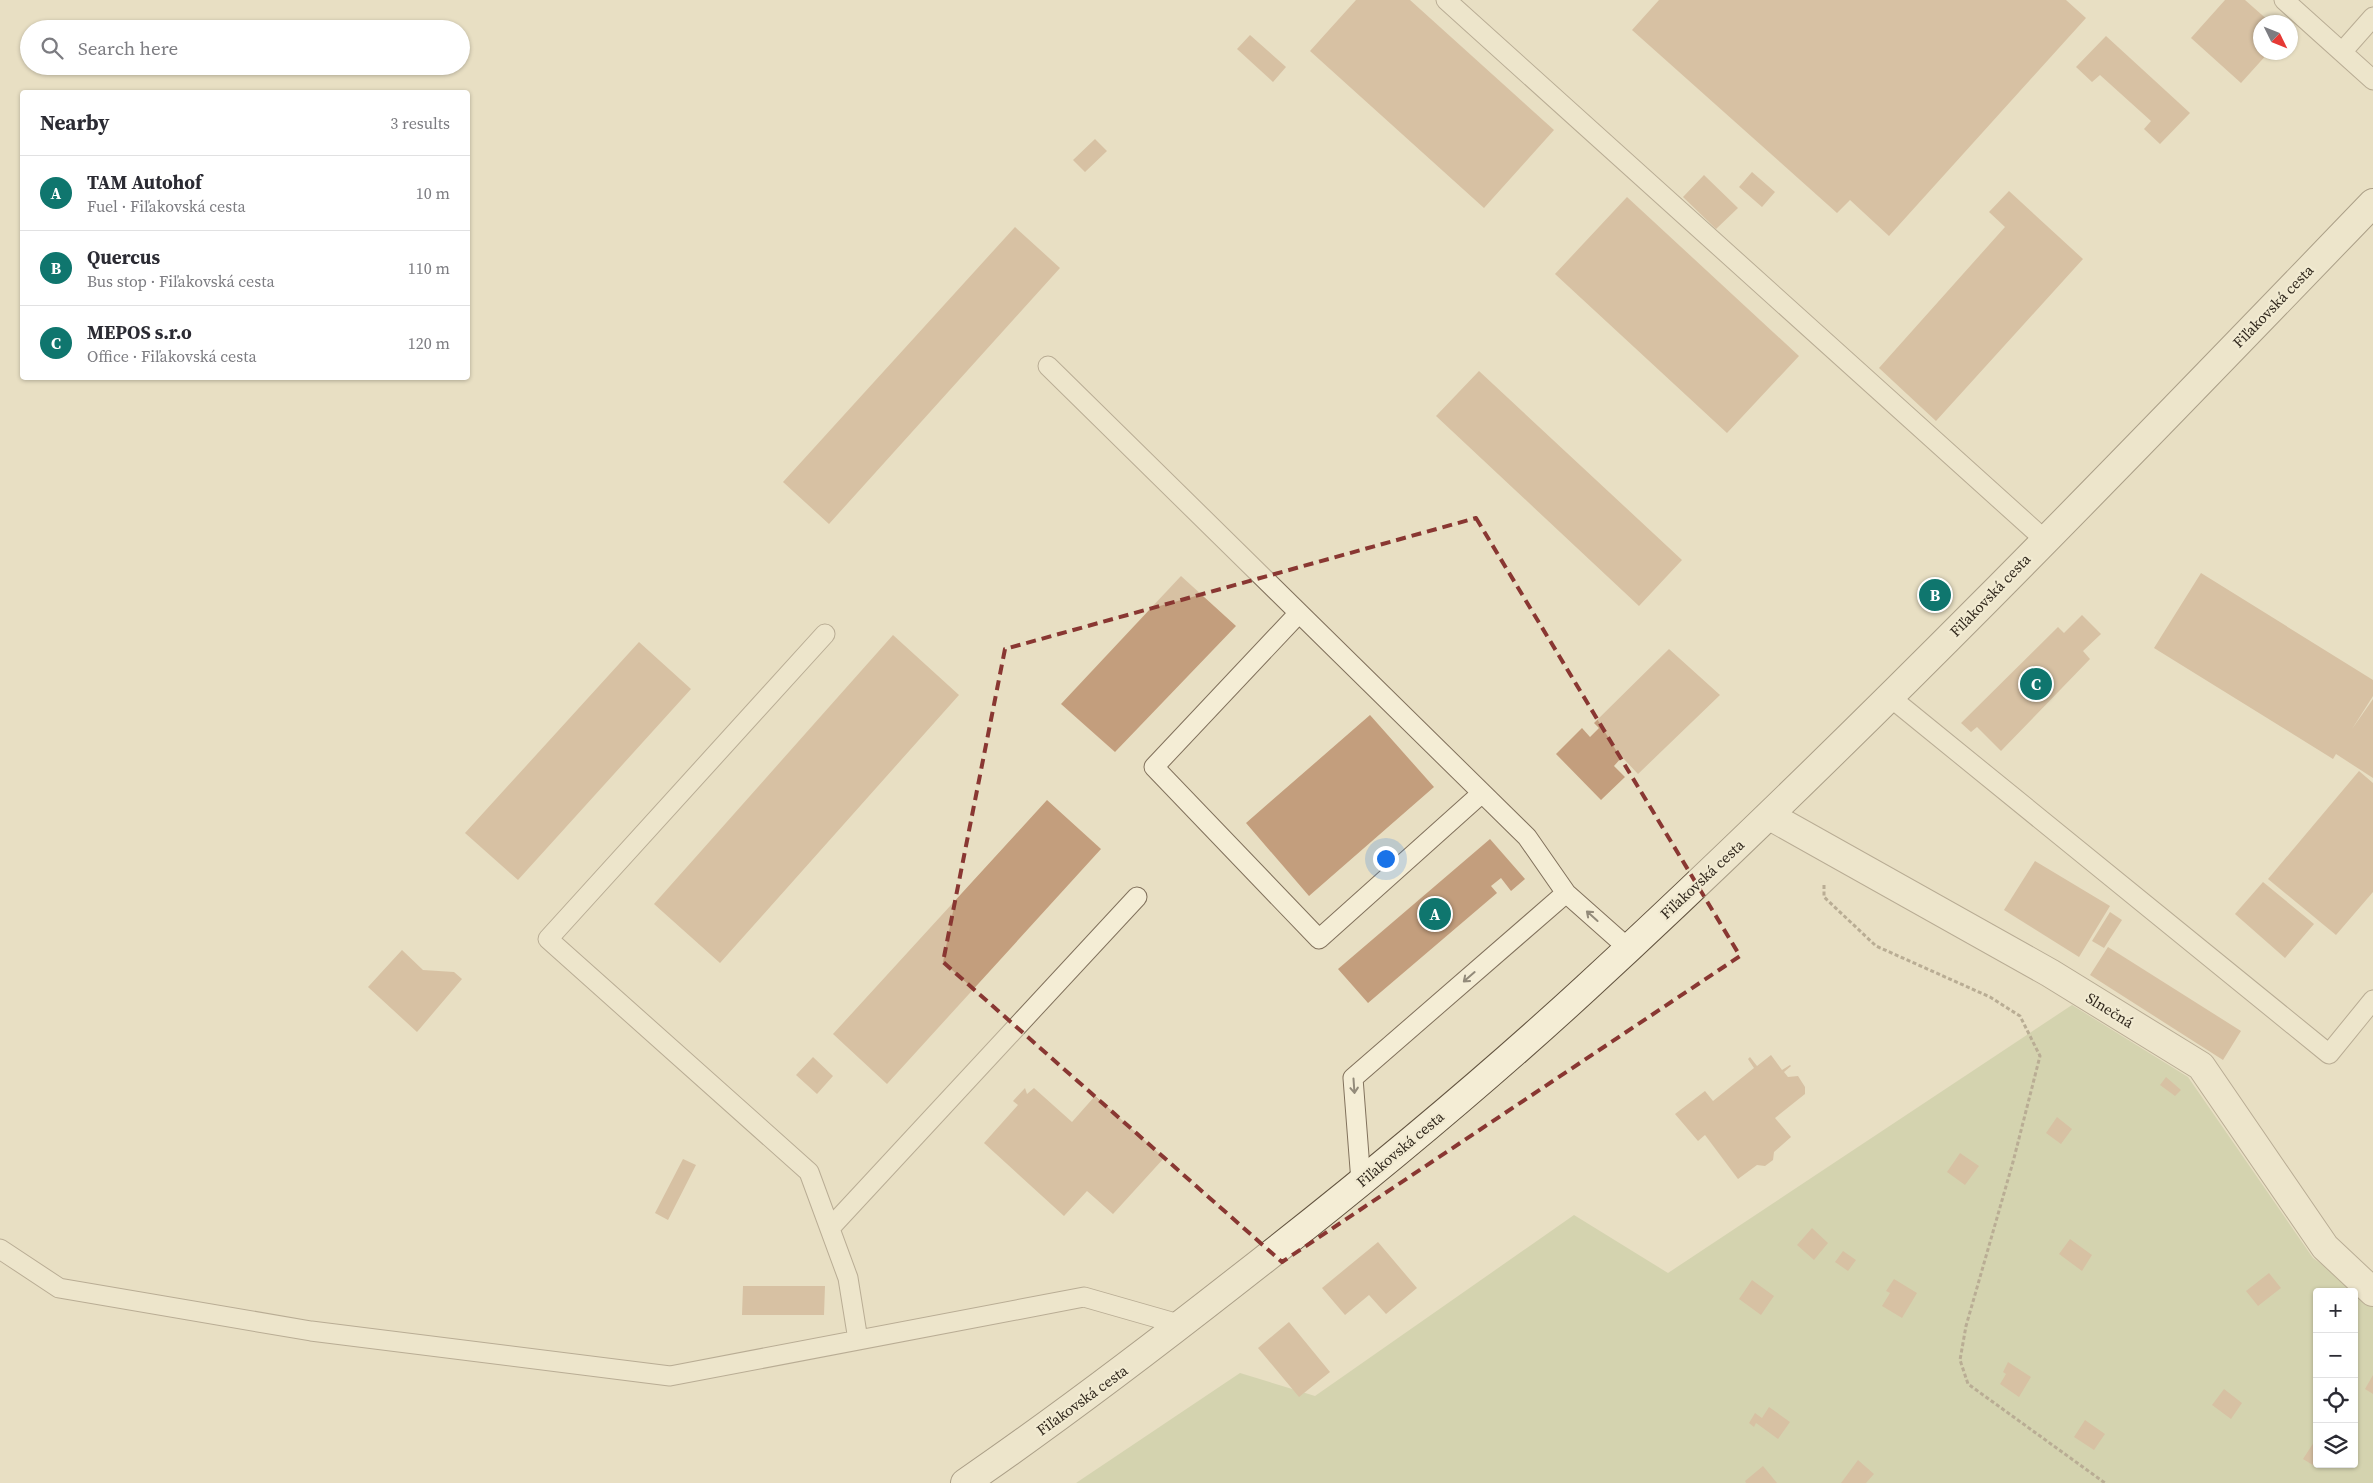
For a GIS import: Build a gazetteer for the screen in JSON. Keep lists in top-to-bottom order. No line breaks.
{"streets":{"street":["Fiľakovská cesta","Slnečná"]},"crossings":[["Fiľakovská cesta","Slnečná"]],"north":"bottom right","page":{"search":"Search here","heading":["Nearby","3 results"],"list":[{"mark":"A","name":"TAM Autohof","note":"Fuel · Fiľakovská cesta","value":"10 m"},{"mark":"B","name":"Quercus","note":"Bus stop · Fiľakovská cesta","value":"110 m"},{"mark":"C","name":"MEPOS s.r.o","note":"Office · Fiľakovská cesta","value":"120 m"}],"pins":["B","C","A"],"map_buttons":["+","−"]}}
